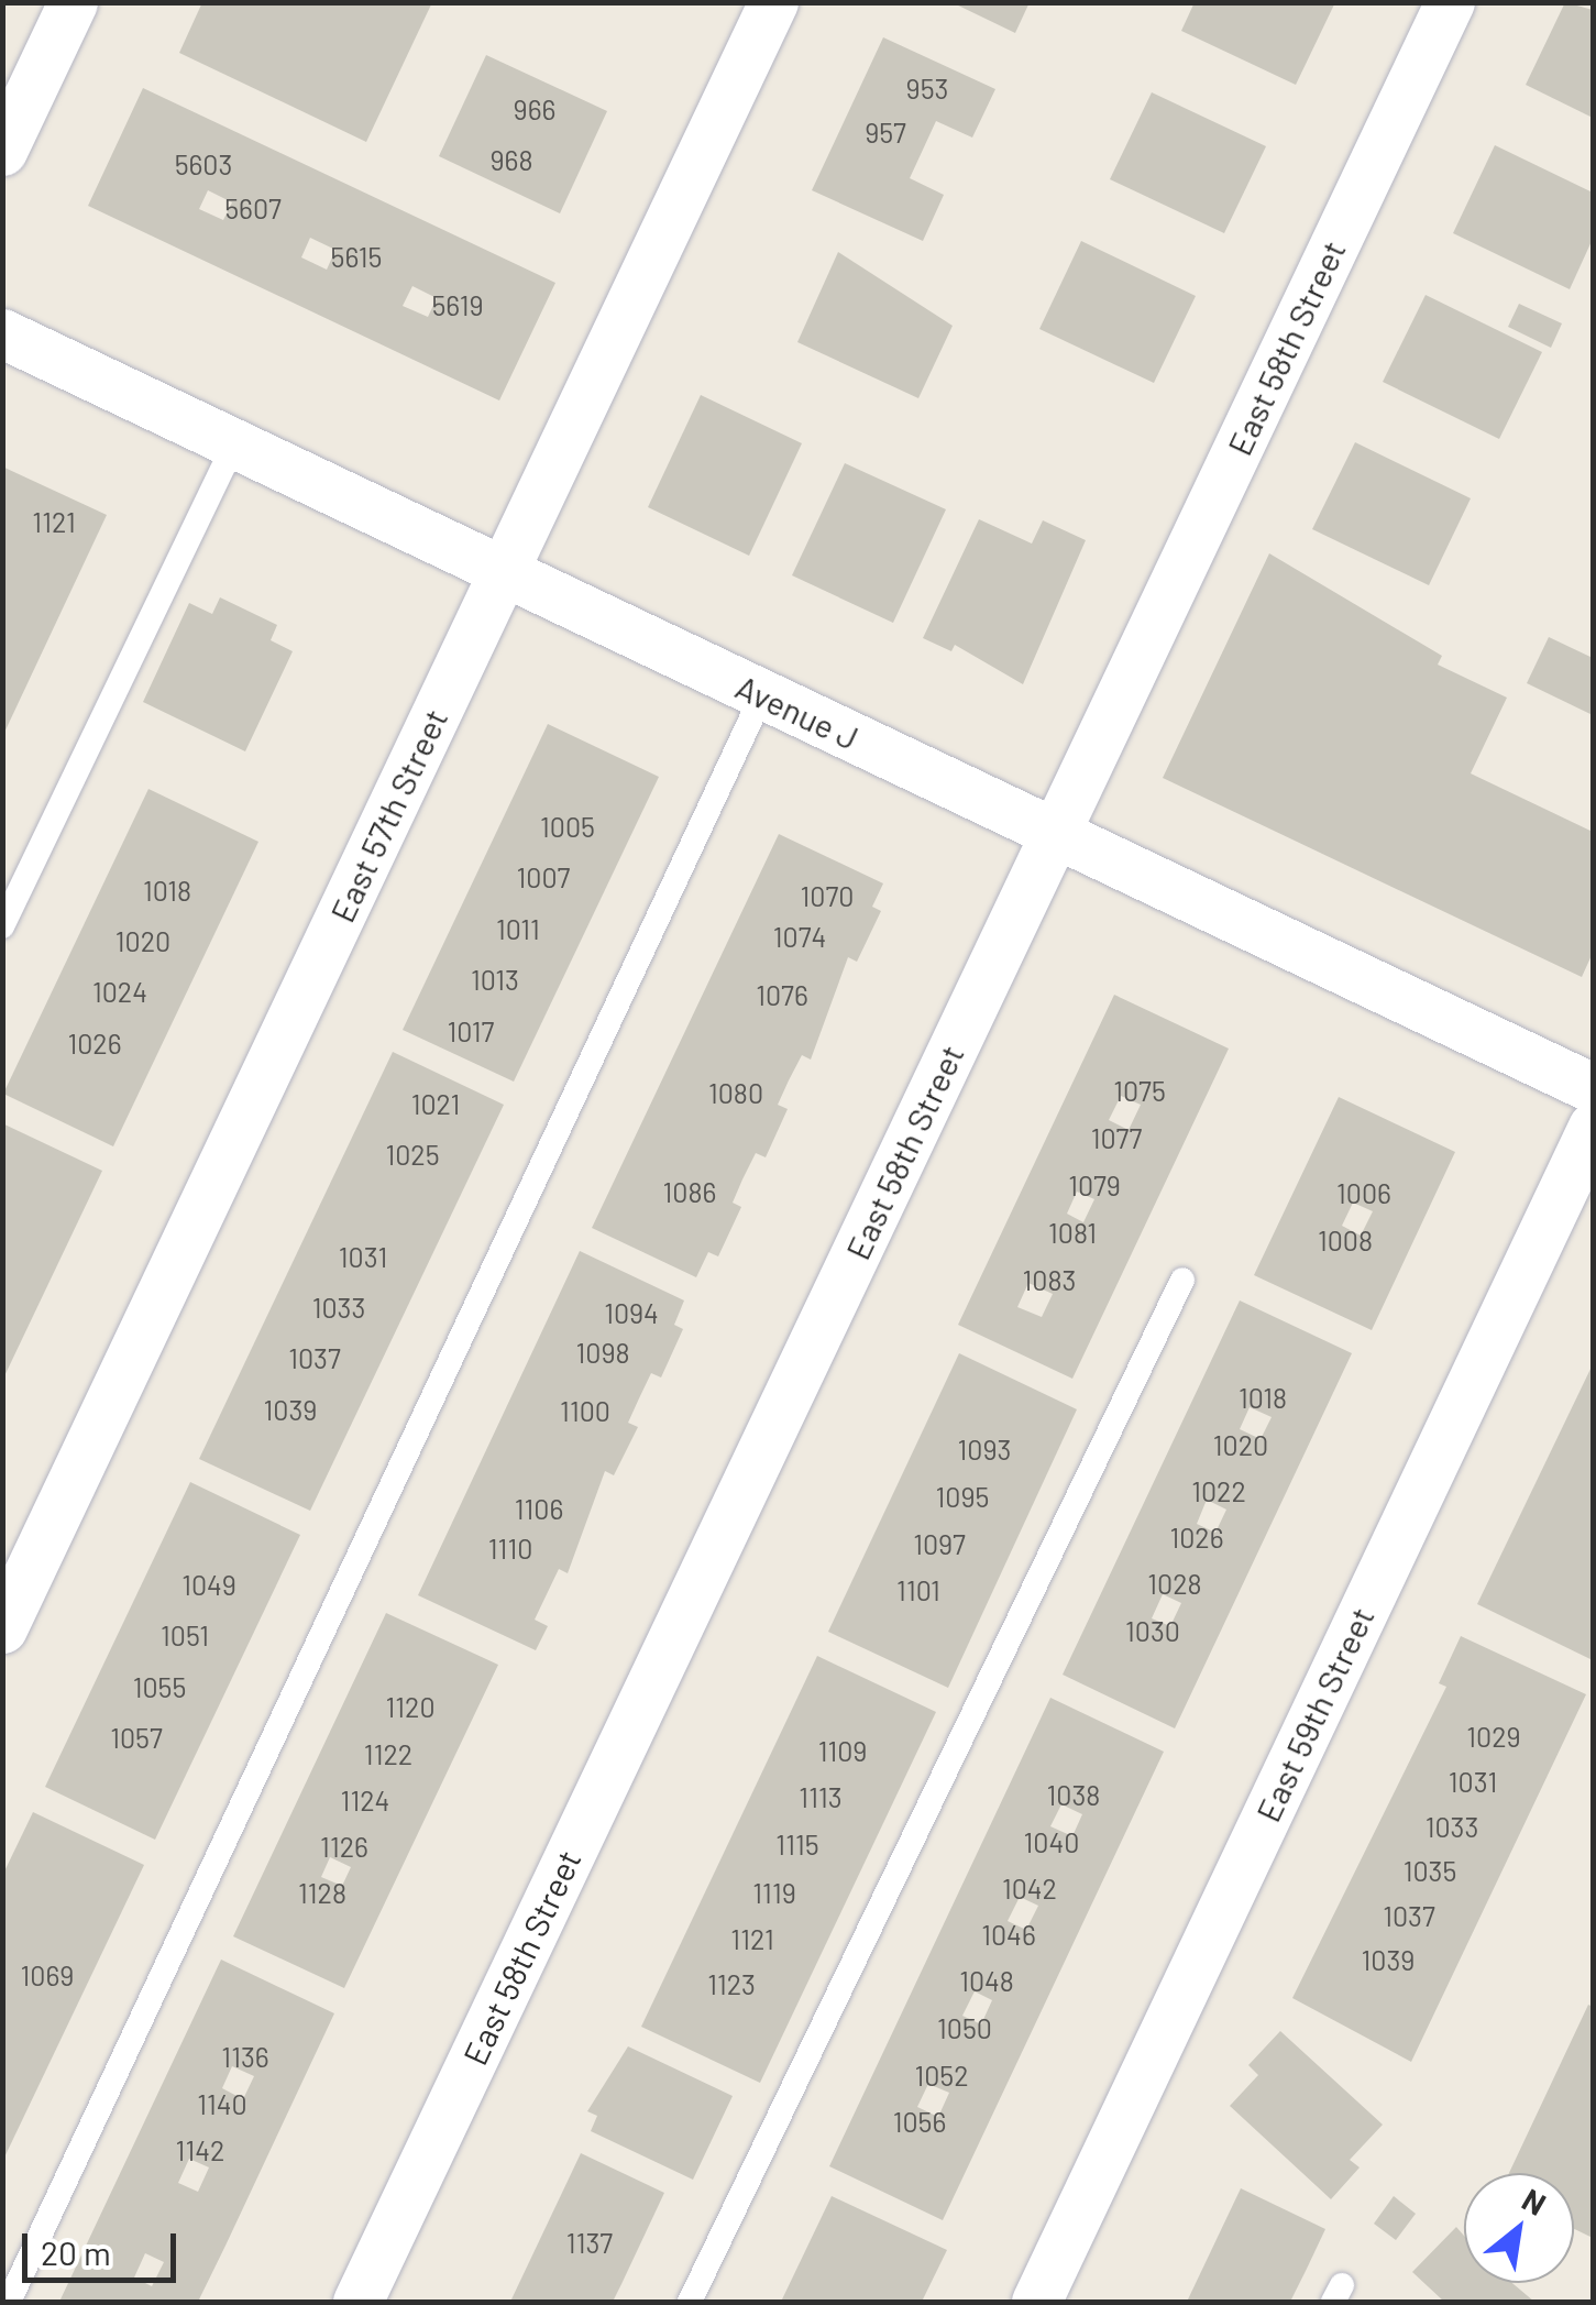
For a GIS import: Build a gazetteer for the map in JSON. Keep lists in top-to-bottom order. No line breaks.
{"streets":{"street":["East 58th Street","Avenue J","East 57th Street","East 59th Street"]},"crossings":[["East 58th Street","Avenue J"],["Avenue J","East 57th Street"]],"house_numbers":["953","966","957","968","5603","5607","5615","5619","1121","1005","1007","1018","1070","1011","1074","1020","1013","1024","1076","1017","1026","1075","1080","1021","1077","1025","1079","1086","1006","1081","1008","1031","1083","1033","1094","1098","1037","1018","1039","1100","1020","1093","1022","1095","1106","1026","1097","1110","1028","1049","1101","1030","1051","1055","1120","1029","1057","1109","1122","1031","1038","1113","1124","1033","1040","1115","1126","1035","1042","1128","1119","1037","1046","1121","1039","1069","1048","1123","1050","1136","1052","1140","1056","1142","1137"],"scale_bar":"20 m","north":"top right"}
